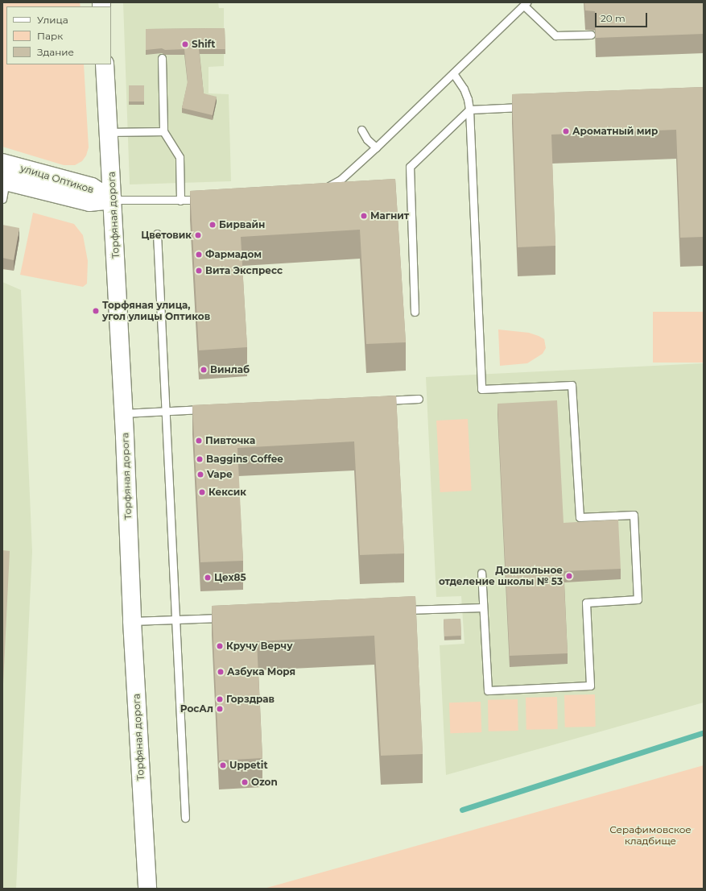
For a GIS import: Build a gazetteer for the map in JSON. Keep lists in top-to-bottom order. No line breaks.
{"streets":{"main road":["улица Оптиков","Торфяная дорога"]},"crossings":[["улица Оптиков","Торфяная дорога"]],"parks":["Серафимовское кладбище"],"places":["Shift","Ароматный мир","Магнит","Бирвайн","Цветовик","Фармадом","Вита Экспресс","Торфяная улица, угол улицы Оптиков","Винлаб","Пивточка","Baggins Coffee","Vape","Кексик","Дошкольное отделение школы № 53","Цех85","Кручу Верчу","Азбука Моря","Горздрав","РосАл","Uppetit","Ozon"],"legend":["Улица","Парк","Здание"],"scale_bar":"20 m"}
